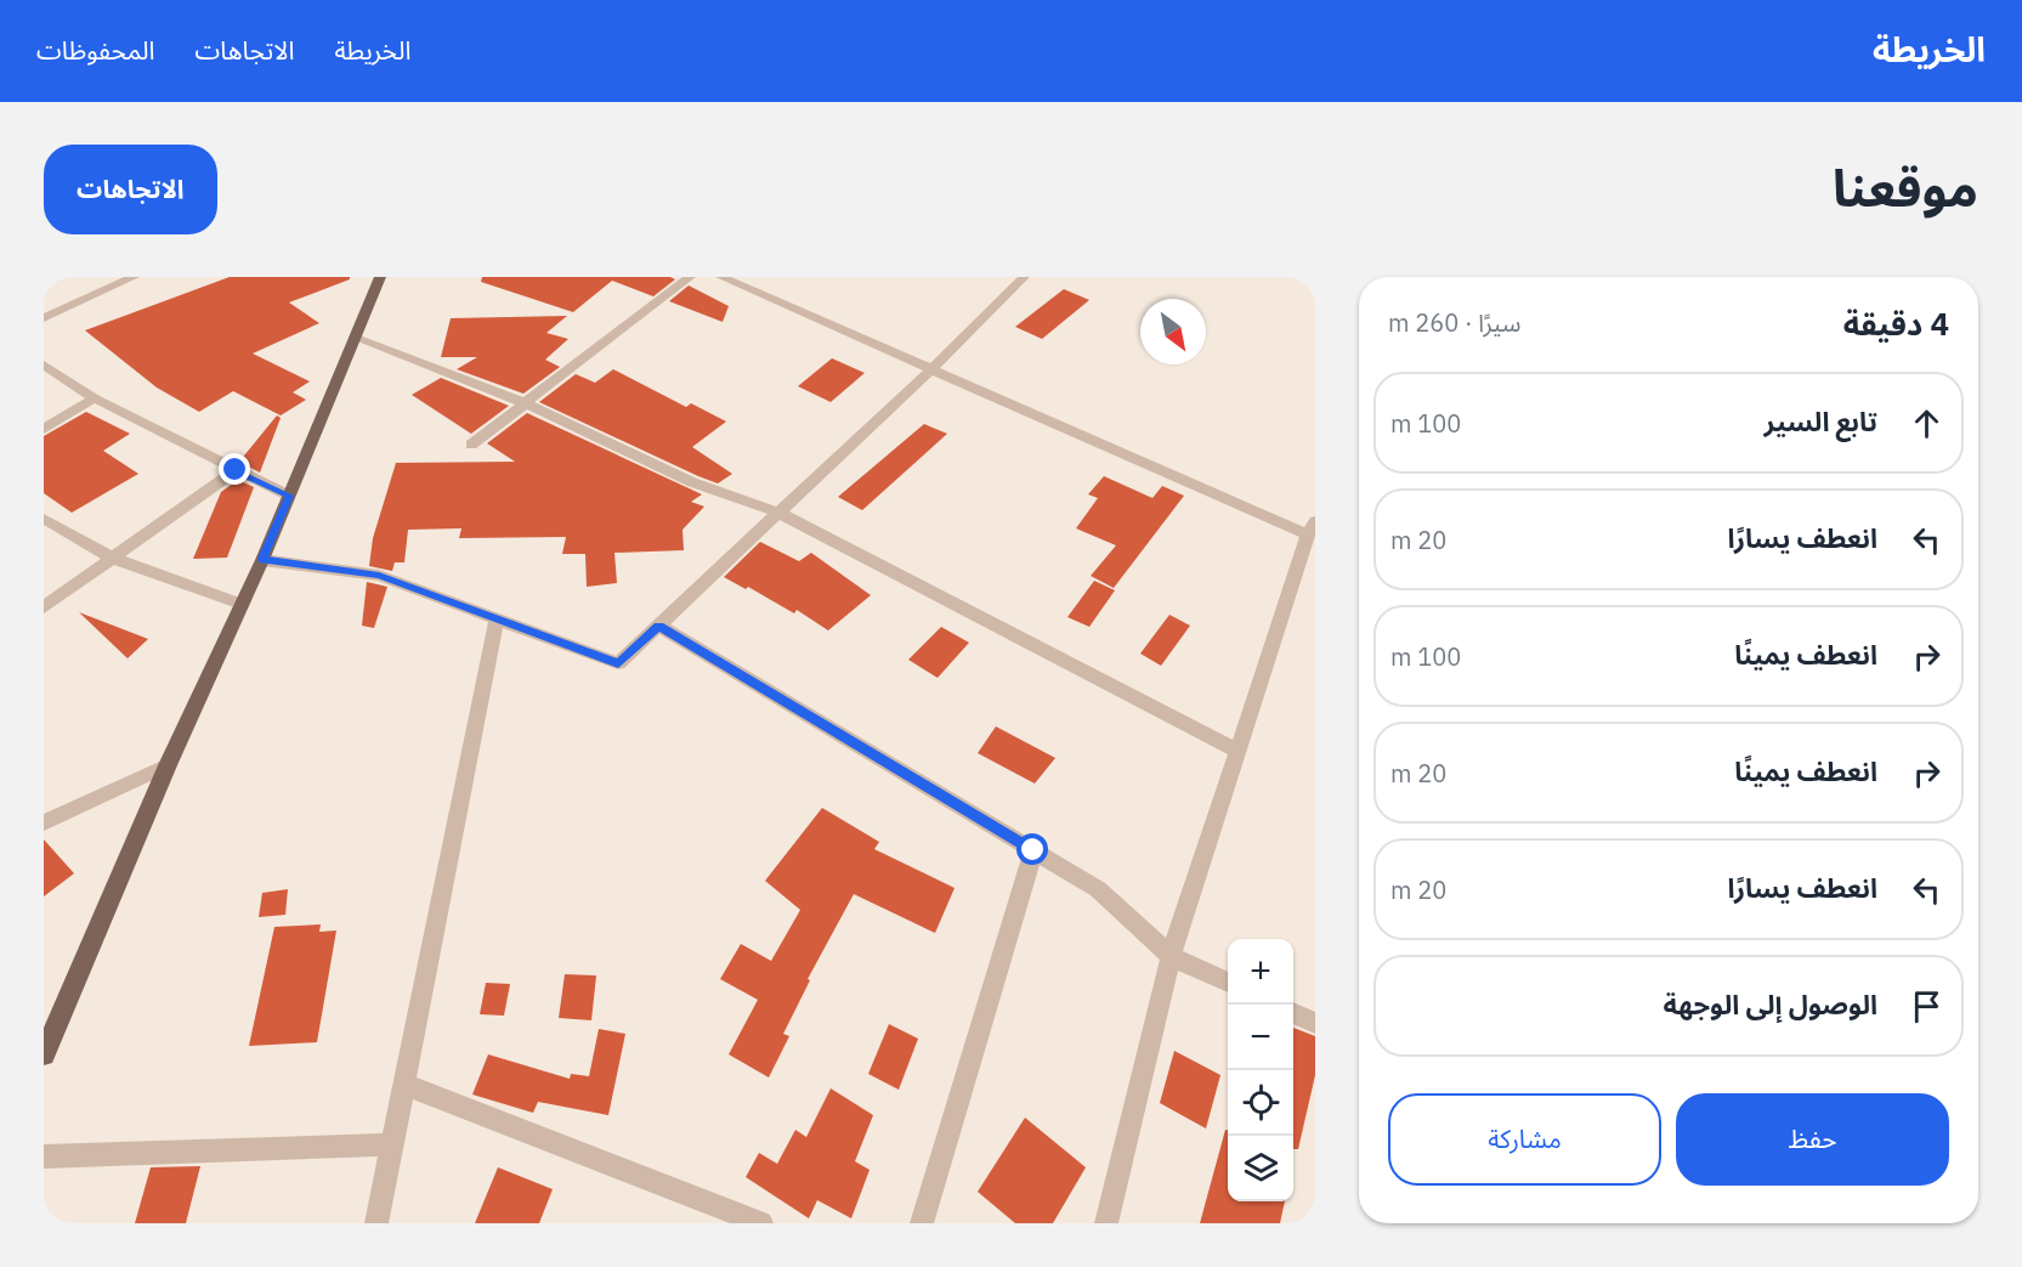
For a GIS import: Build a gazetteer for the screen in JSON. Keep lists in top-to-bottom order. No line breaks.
{"north":"bottom right","page":{"header":"الخريطة","nav":["الخريطة","الاتجاهات","المحفوظات"],"title":"موقعنا","buttons":["الاتجاهات",["حفظ","مشاركة"]],"heading":["4 دقيقة","سيرًا · 260 m"],"list":[["تابع السير","100 m"],["انعطف يسارًا","20 m"],["انعطف يمينًا","100 m"],["انعطف يمينًا","20 m"],["انعطف يسارًا","20 m"],"الوصول إلى الوجهة"],"map_buttons":["+","−"]}}
